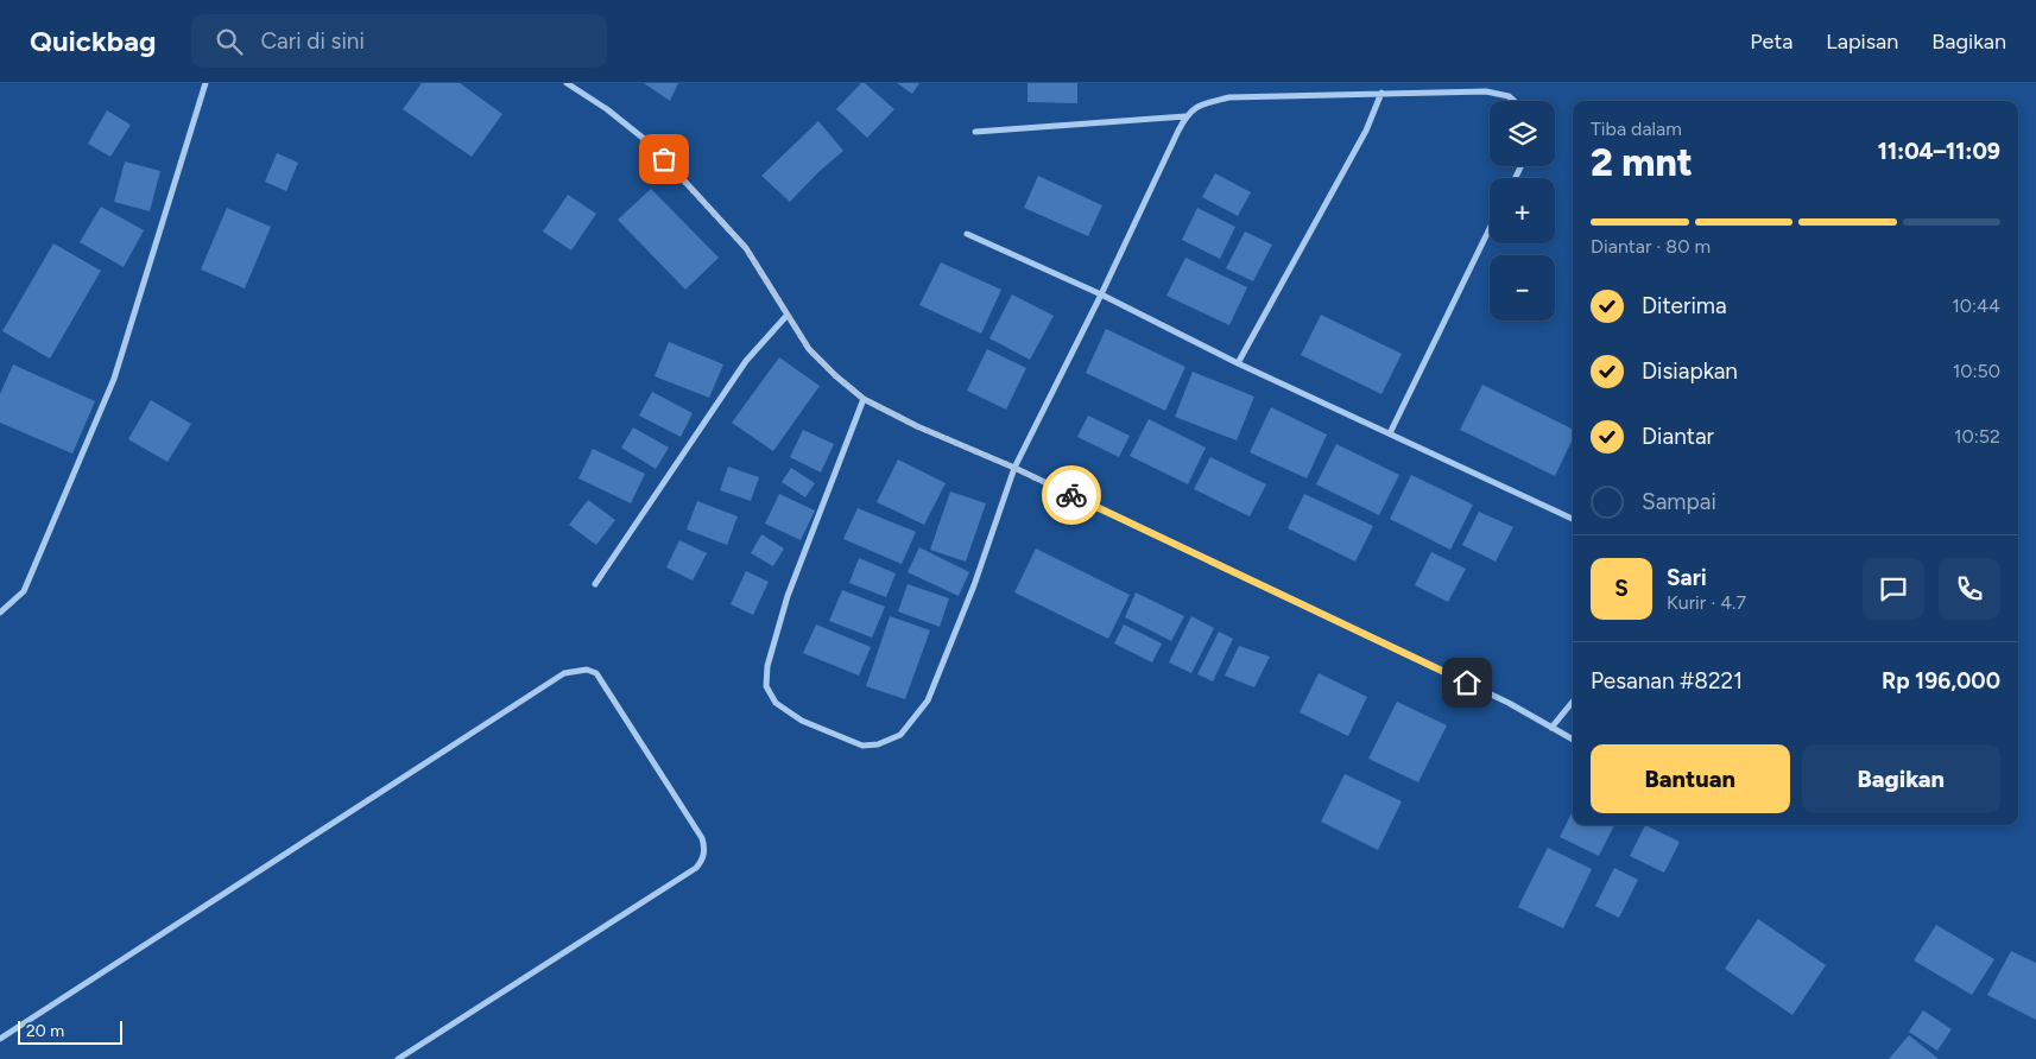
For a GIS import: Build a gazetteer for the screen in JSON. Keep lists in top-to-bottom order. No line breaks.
{"scale_bar":"20 m","page":{"header":"Quickbag","search":"Cari di sini","nav":["Peta","Lapisan","Bagikan"],"map_buttons":["+","−"],"heading":["2 mnt","Tiba dalam","11:04–11:09"],"panel":["Sari","Kurir · 4.7","Pesanan #8221","Rp 196,000"],"bar":"Diantar · 80 m","list":[["Diterima","10:44"],["Disiapkan","10:50"],["Diantar","10:52"],"Sampai"],"round":"S","buttons":["Bantuan","Bagikan"],"scale":"20 m"}}
